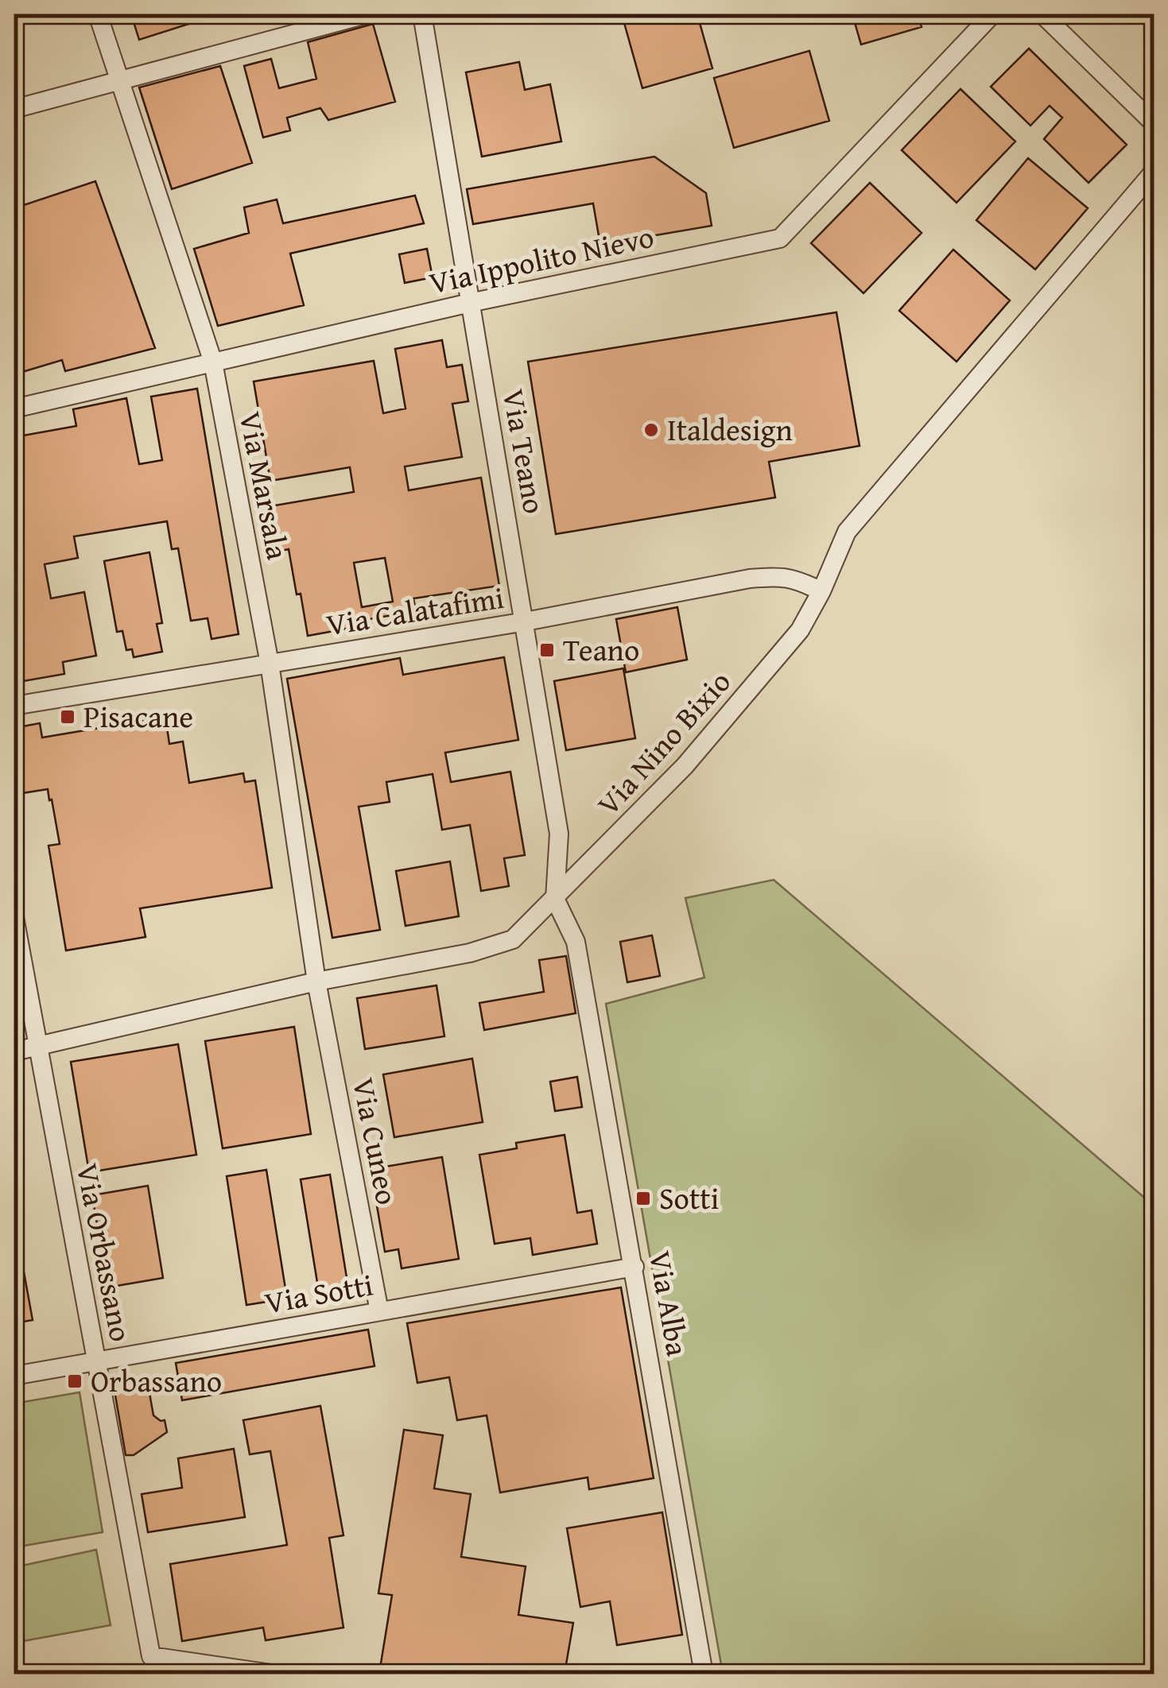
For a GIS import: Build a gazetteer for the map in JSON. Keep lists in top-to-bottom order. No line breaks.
{"streets":{"street":["Via Ippolito Nievo","Via Teano","Via Marsala","Via Calatafimi","Via Nino Bixio","Via Cuneo","Via Orbassano","Via Sotti","Via Alba"]},"crossings":[["Via Ippolito Nievo","Via Teano"],["Via Ippolito Nievo","Via Marsala"],["Via Teano","Via Calatafimi"],["Via Teano","Via Nino Bixio"],["Via Teano","Via Alba"],["Via Marsala","Via Calatafimi"],["Via Marsala","Via Nino Bixio"],["Via Marsala","Via Cuneo"],["Via Calatafimi","Via Nino Bixio"],["Via Nino Bixio","Via Cuneo"],["Via Nino Bixio","Via Orbassano"],["Via Nino Bixio","Via Alba"],["Via Cuneo","Via Sotti"],["Via Orbassano","Via Sotti"],["Via Sotti","Via Alba"]],"places":{"other":["Italdesign"],"transit":["Teano","Pisacane","Sotti","Orbassano"]}}
